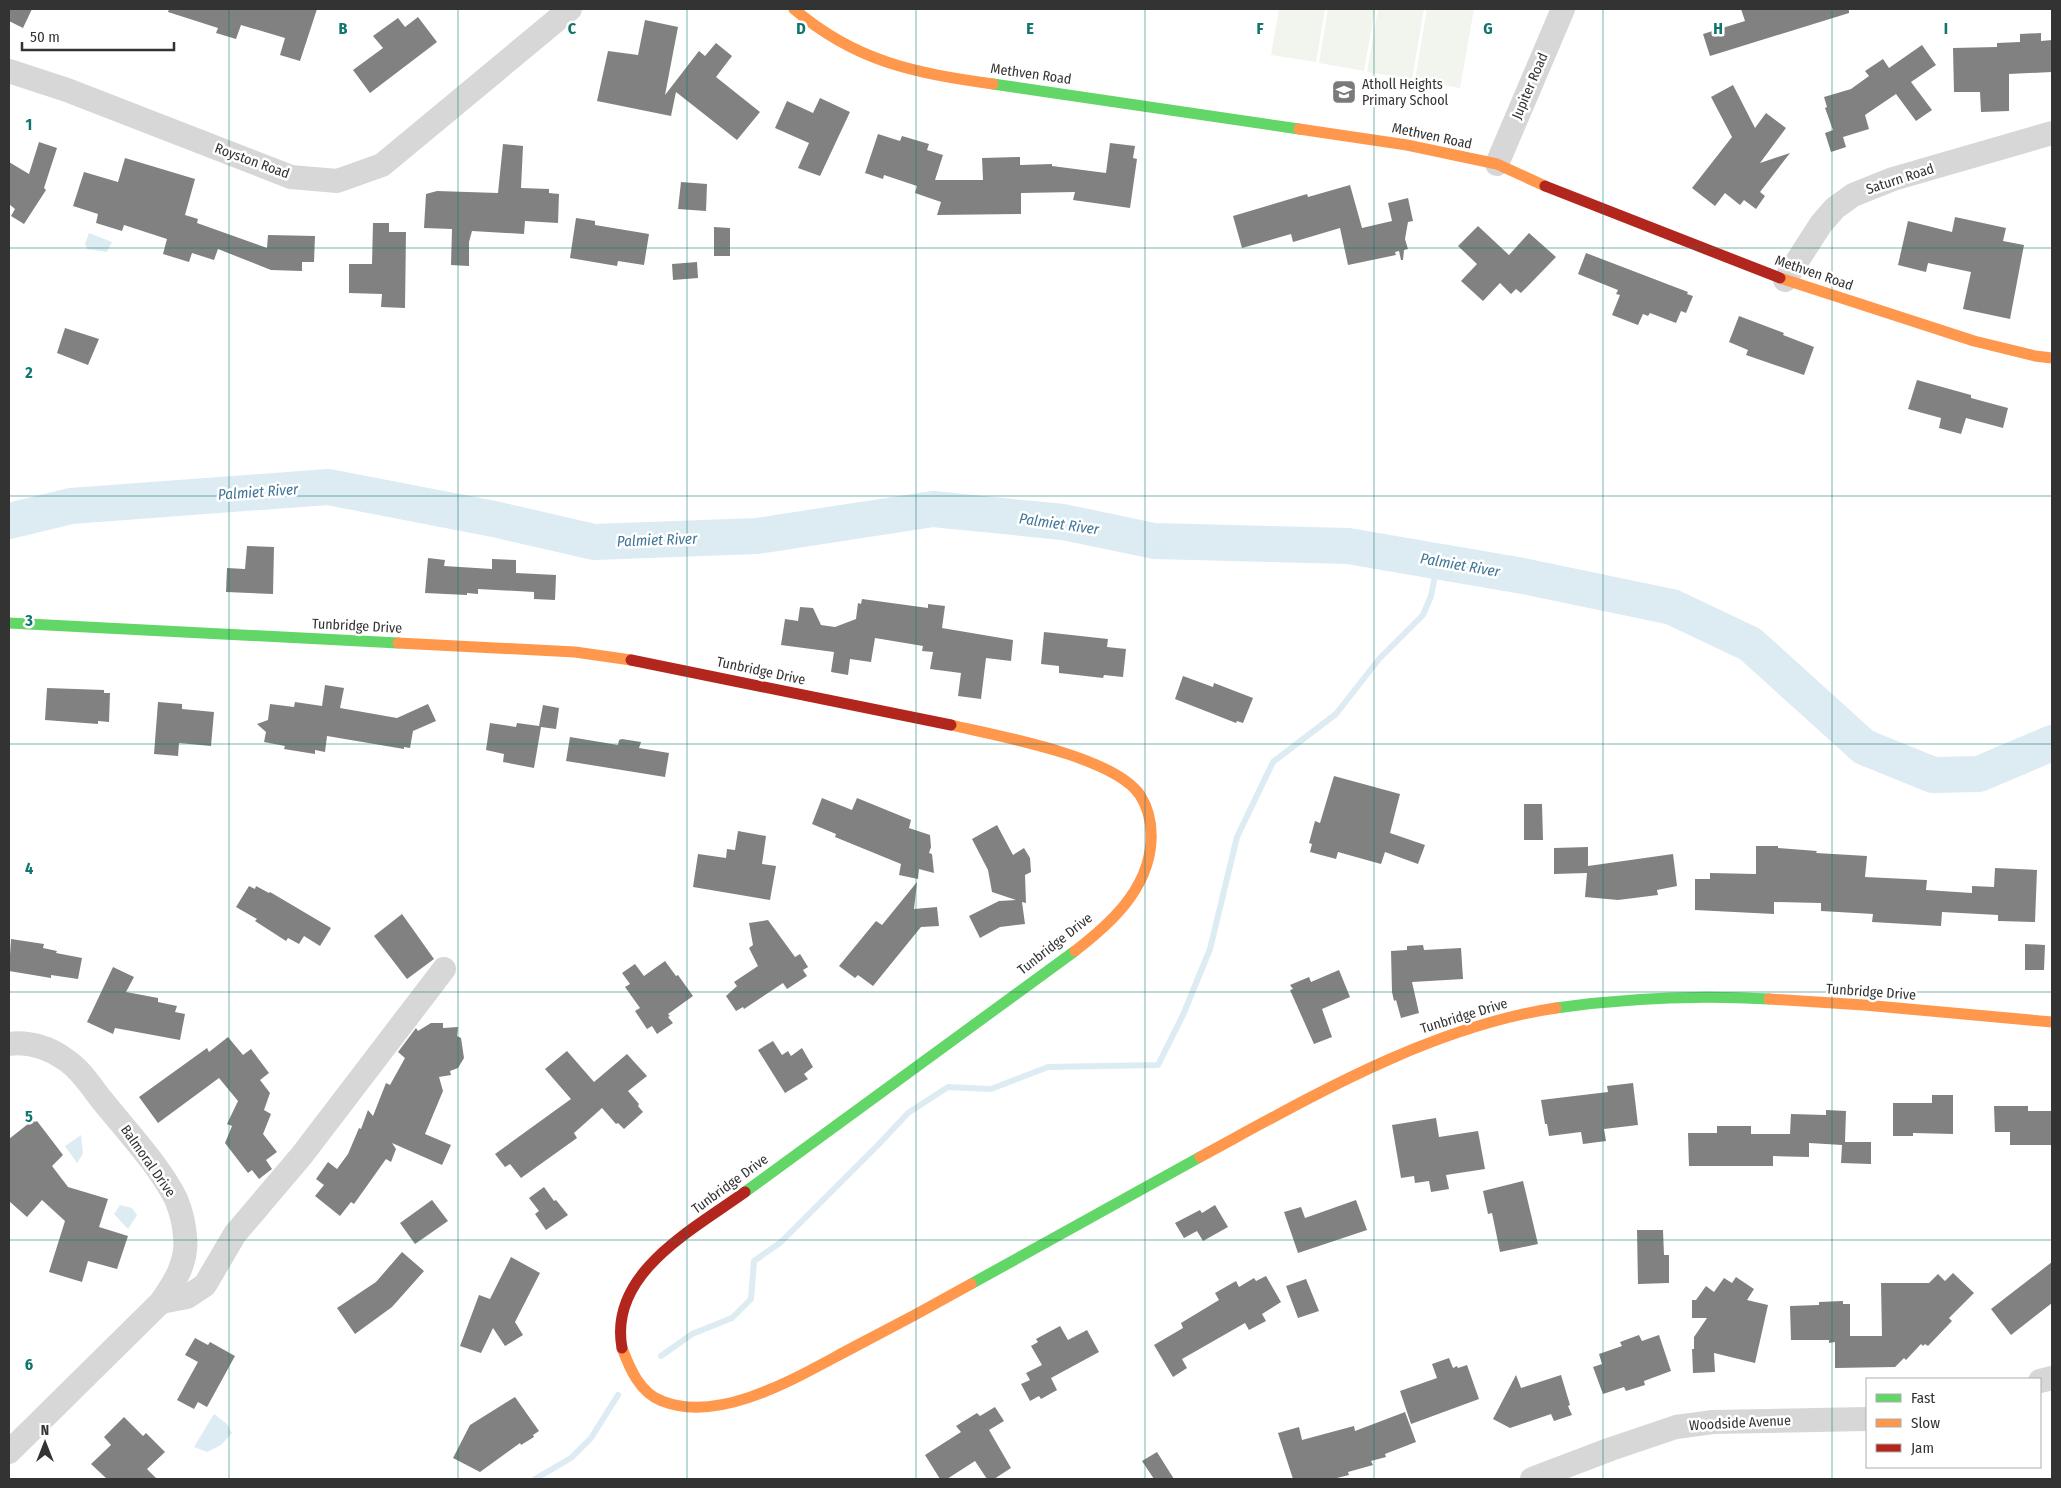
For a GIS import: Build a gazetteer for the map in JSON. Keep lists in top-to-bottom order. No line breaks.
{"streets":{"street":["Methven Road","Jupiter Road","Royston Road","Saturn Road","Tunbridge Drive","Balmoral Drive","Woodside Avenue"]},"crossings":[["Methven Road","Jupiter Road"],["Methven Road","Saturn Road"]],"water":["Palmiet River"],"places":{"school or university":["Atholl Heights Primary School"]},"legend":["Fast","Slow","Jam"],"scale_bar":"50 m","north":"top","grid":{"columns":["B","C","D","E","F","G","H","I"],"rows":["1","2","3","4","5","6"]}}
